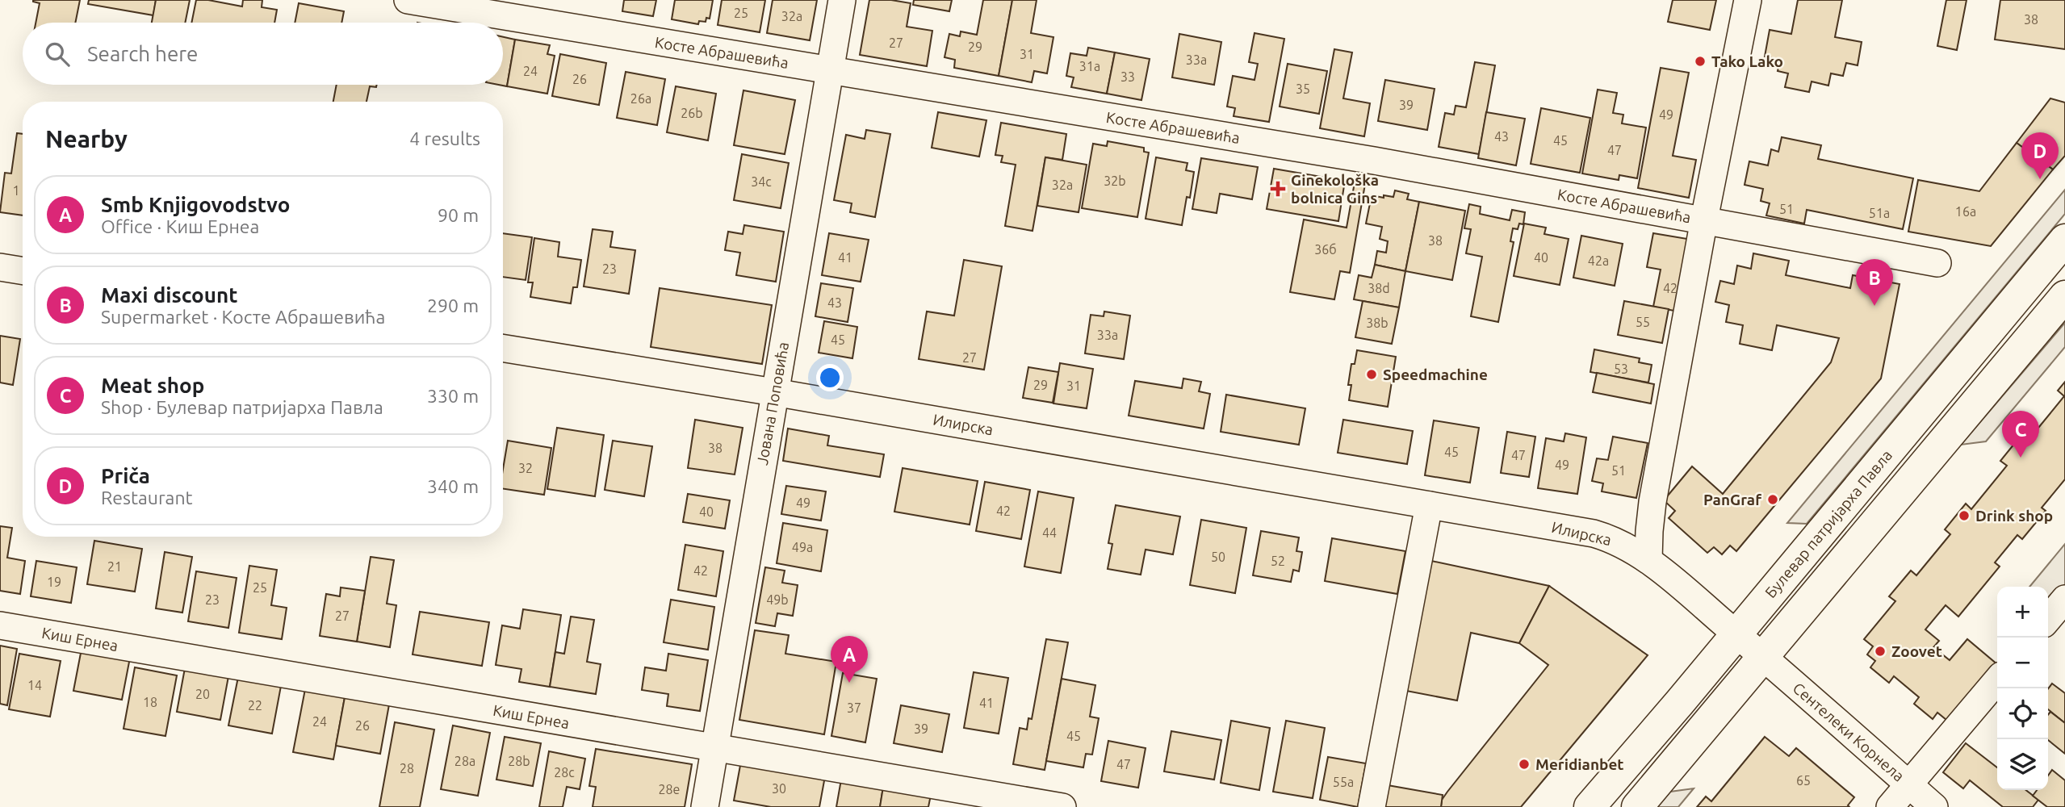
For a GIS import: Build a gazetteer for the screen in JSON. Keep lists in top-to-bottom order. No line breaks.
{"streets":{"main road":["Булевар патријарха Павла"],"street":["Косте Абрашевића","Јована Поповића","Илирска","Киш Ернеа","Сентелеки Корнела"]},"crossings":[["Косте Абрашевића","Јована Поповића"],["Јована Поповића","Илирска"],["Јована Поповића","Киш Ернеа"],["Илирска","Булевар патријарха Павла"],["Илирска","Сентелеки Корнела"]],"places":{"other":["Tako Lako","Speedmachine","PanGraf","Drink shop","Zoovet","Meridianbet"],"health":["Ginekološka bolnica Gins"]},"house_numbers":["25","32a","38","27","29","31","33a","31a","24","33","26","35","26a","39","26b","49","43","45","47","32b","34c","32a","1","51","16a","51a","38","36б","41","40","42a","23","38d","42","43","55","38b","33a","45","27","53","29","31","38","45","47","49","32","51","49","42","40","44","49a","50","52","21","42","19","25","23","49b","27","14","20","18","41","22","37","24","26","39","45","28a","28b","47","28","28c","65","55a","30","28e"],"page":{"search":"Search here","heading":["Nearby","4 results"],"pins":["D","B","C","A"],"list":[{"mark":"A","name":"Smb Knjigovodstvo","note":"Office · Киш Ернеа","value":"90 m"},{"mark":"B","name":"Maxi discount","note":"Supermarket · Косте Абрашевића","value":"290 m"},{"mark":"C","name":"Meat shop","note":"Shop · Булевар патријарха Павла","value":"330 m"},{"mark":"D","name":"Priča","note":"Restaurant","value":"340 m"}],"map_buttons":["+","−"]}}
